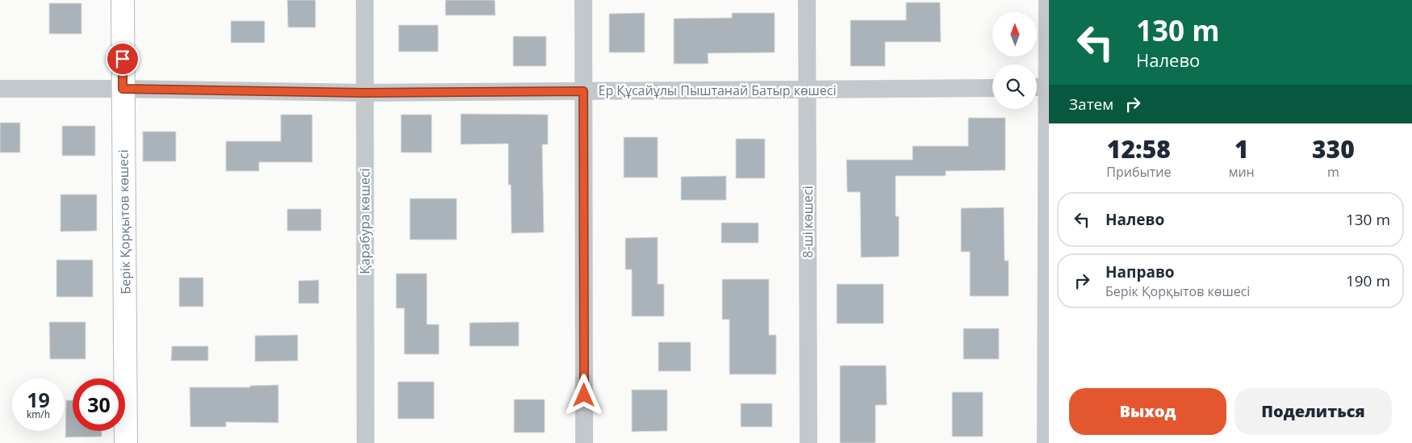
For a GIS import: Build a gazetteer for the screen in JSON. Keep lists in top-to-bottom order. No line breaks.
{"streets":{"street":["Ер Құсайұлы Пыштанай Батыр көшесі","Қарабура көшесі","Берік Қорқытов көшесі","8-шi көшесi"]},"crossings":[["Ер Құсайұлы Пыштанай Батыр көшесі","Қарабура көшесі"],["Ер Құсайұлы Пыштанай Батыр көшесі","Берік Қорқытов көшесі"],["Ер Құсайұлы Пыштанай Батыр көшесі","8-шi көшесi"]],"north":"top","page":{"turn":["130 m","Налево"],"then":"Затем","eta":["12:58","Прибытие","1","мин","330","m"],"list":[{"name":"Налево","value":"130 m"},{"name":"Направо","note":"Берік Қорқытов көшесі","value":"190 m"}],"speed":"19 km/h","limit":"30","buttons":["Выход","Поделиться"]}}
